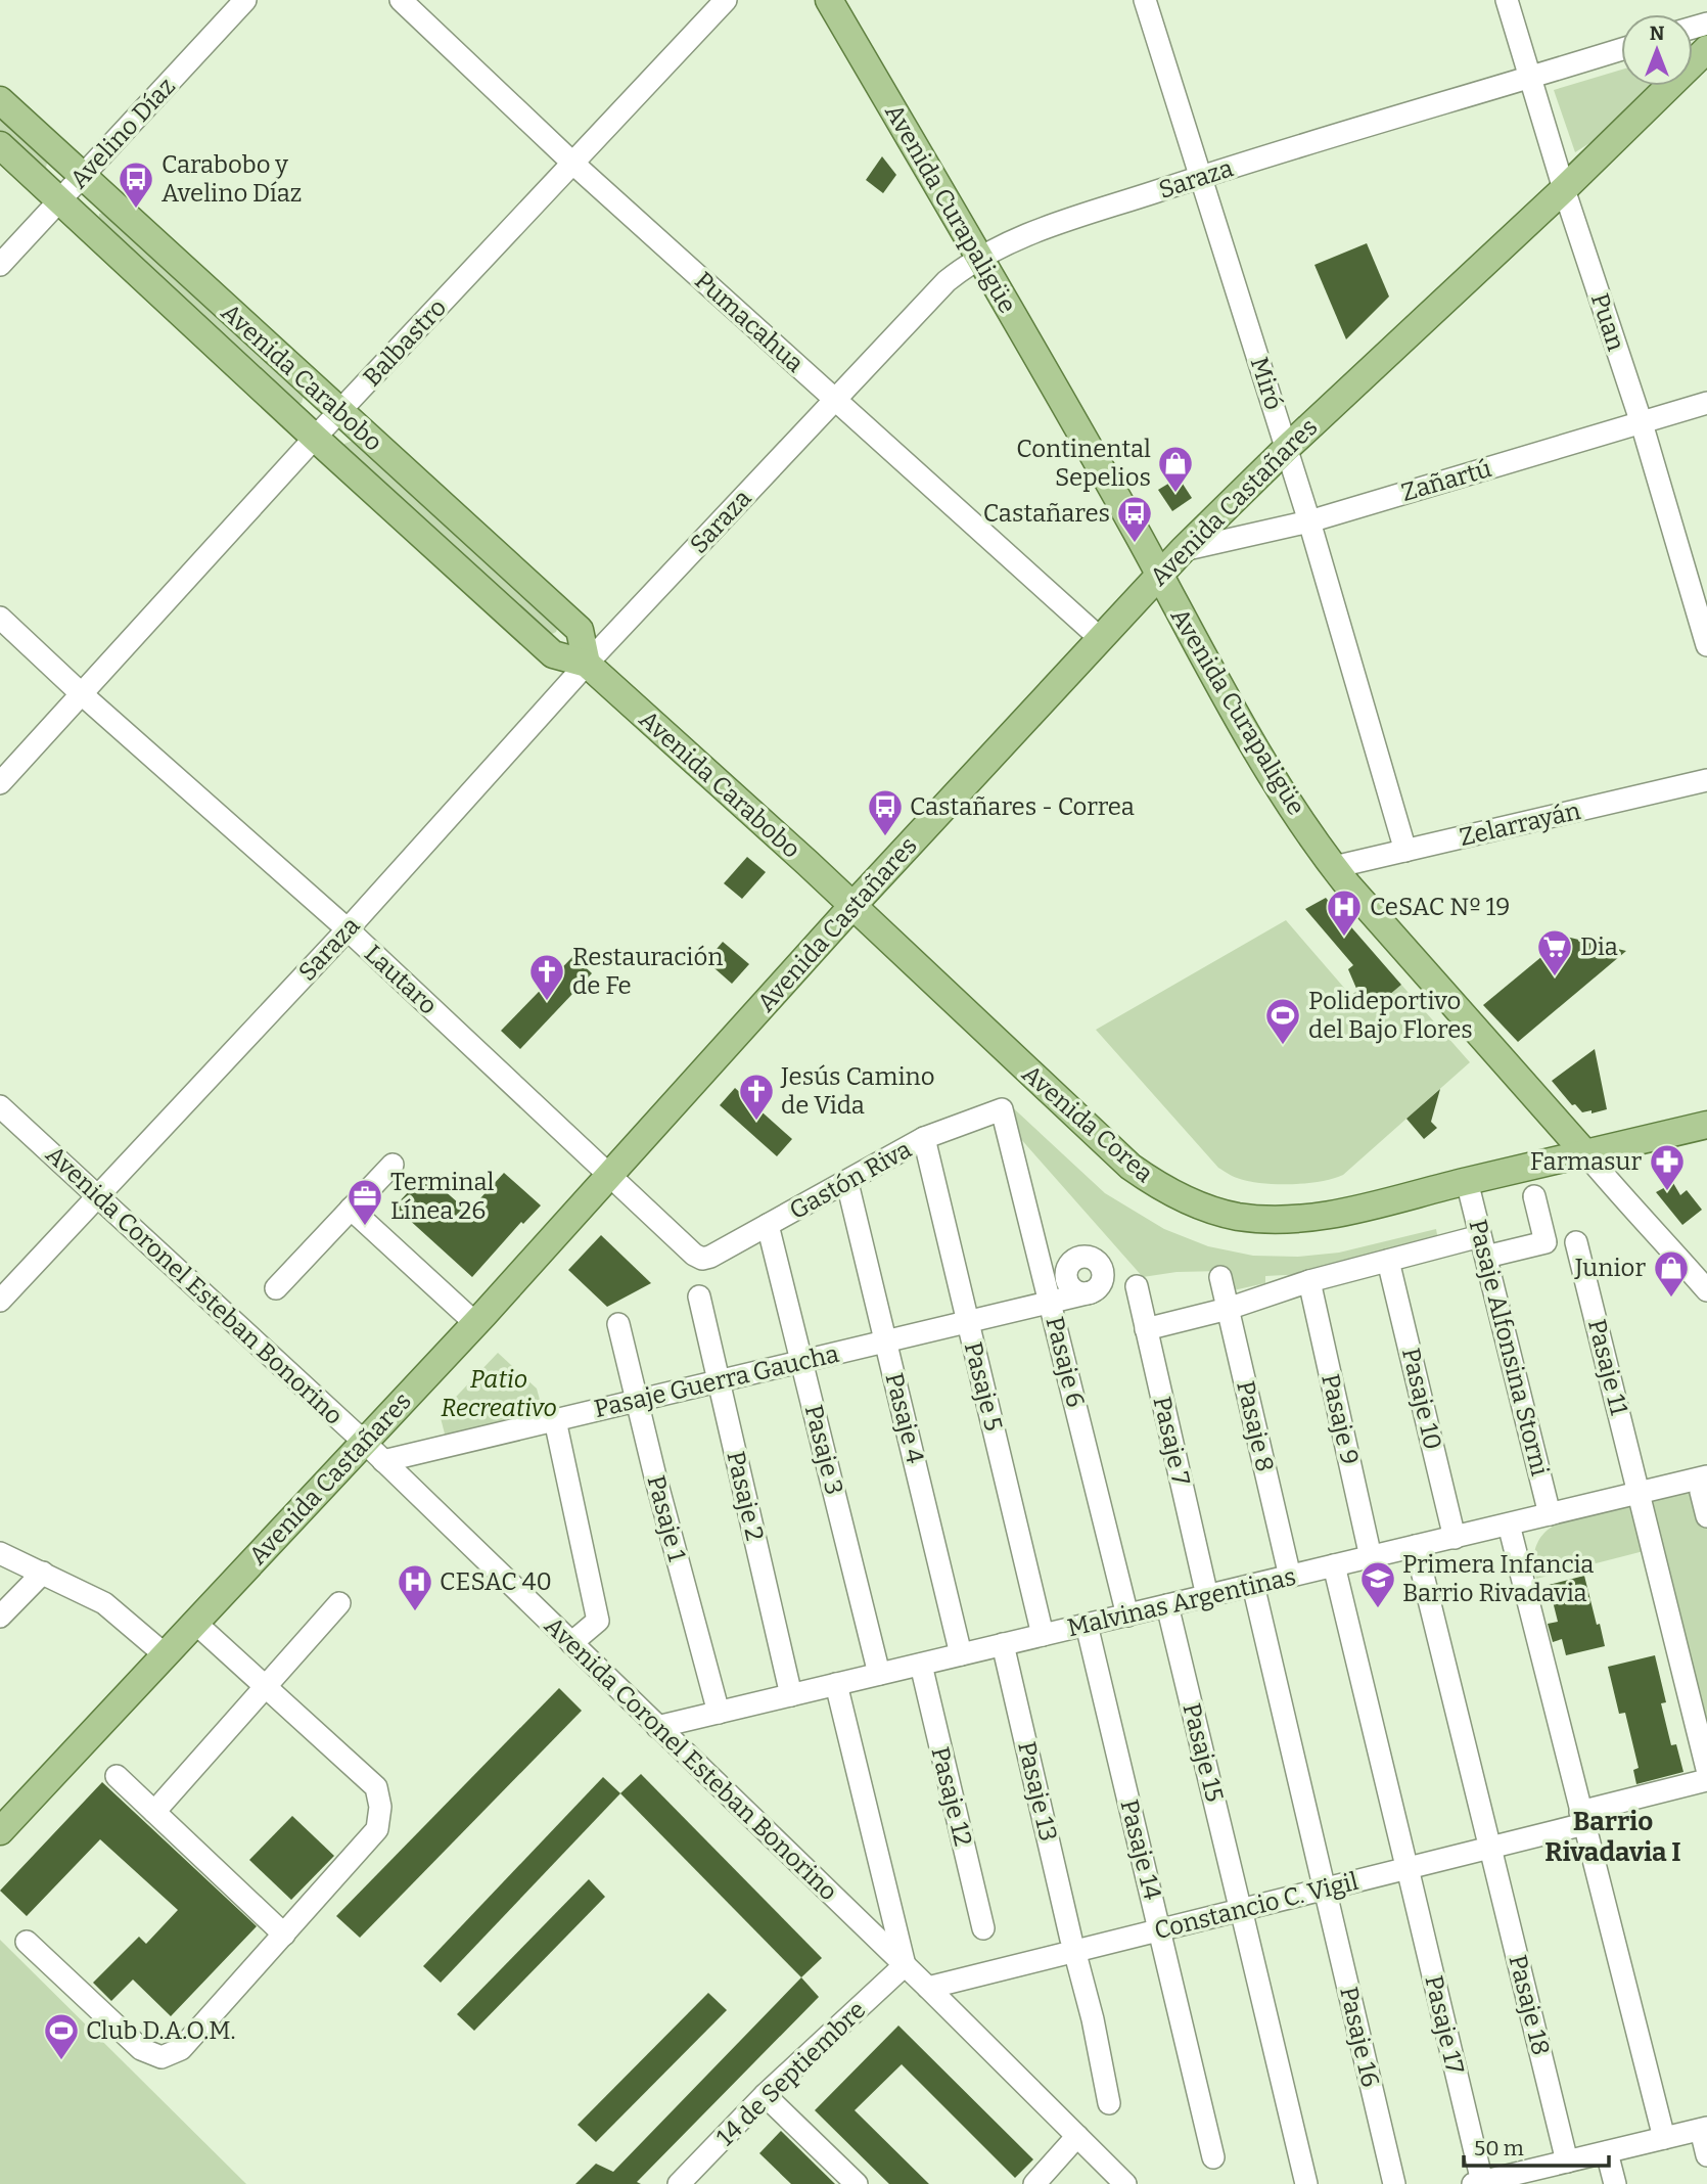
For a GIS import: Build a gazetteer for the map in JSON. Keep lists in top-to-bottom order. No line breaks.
{"streets":{"main road":["Avenida Curapaligüe","Avenida Carabobo","Avenida Castañares","Avenida Corea"],"street":["Avelino Díaz","Saraza","Pumacahua","Puan","Balbastro","Miró","Zañartú","Zelarrayán","Lautaro","Gastón Riva","Avenida Coronel Esteban Bonorino","Pasaje Alfonsina Storni","Pasaje 6","Pasaje 11","Pasaje Guerra Gaucha","Pasaje 5","Pasaje 10","Pasaje 4","Pasaje 9","Pasaje 8","Pasaje 7","Pasaje 3","Pasaje 2","Pasaje 1","Malvinas Argentinas","Pasaje 15","Pasaje 13","Pasaje 12","Pasaje 14","Constancio C. Vigil","Pasaje 18","Pasaje 17","Pasaje 16","14 de Septiembre"]},"crossings":[["Avelino Díaz","Avenida Carabobo"],["Saraza","Avenida Curapaligüe"],["Saraza","Pumacahua"],["Saraza","Puan"],["Saraza","Avenida Carabobo"],["Saraza","Miró"],["Saraza","Lautaro"],["Saraza","Avenida Coronel Esteban Bonorino"],["Avenida Curapaligüe","Avenida Castañares"],["Avenida Curapaligüe","Zelarrayán"],["Avenida Curapaligüe","Avenida Corea"],["Pumacahua","Balbastro"],["Pumacahua","Avenida Castañares"],["Puan","Zañartú"],["Puan","Avenida Castañares"],["Balbastro","Avenida Carabobo"],["Balbastro","Lautaro"],["Avenida Carabobo","Avenida Castañares"],["Avenida Carabobo","Avenida Corea"],["Miró","Zañartú"],["Miró","Avenida Castañares"],["Miró","Zelarrayán"],["Zañartú","Avenida Castañares"],["Avenida Castañares","Lautaro"],["Avenida Castañares","Avenida Corea"],["Avenida Castañares","Avenida Coronel Esteban Bonorino"],["Lautaro","Gastón Riva"],["Avenida Corea","Pasaje Alfonsina Storni"],["Gastón Riva","Pasaje 6"],["Gastón Riva","Pasaje 5"],["Gastón Riva","Pasaje 4"],["Gastón Riva","Pasaje 3"],["Avenida Coronel Esteban Bonorino","Pasaje Guerra Gaucha"],["Avenida Coronel Esteban Bonorino","Malvinas Argentinas"],["Avenida Coronel Esteban Bonorino","Constancio C. Vigil"],["Avenida Coronel Esteban Bonorino","14 de Septiembre"],["Pasaje Alfonsina Storni","Malvinas Argentinas"],["Pasaje 6","Pasaje Guerra Gaucha"],["Pasaje 6","Malvinas Argentinas"],["Pasaje 11","Malvinas Argentinas"],["Pasaje Guerra Gaucha","Pasaje 5"],["Pasaje Guerra Gaucha","Pasaje 4"],["Pasaje Guerra Gaucha","Pasaje 3"],["Pasaje Guerra Gaucha","Pasaje 2"],["Pasaje Guerra Gaucha","Pasaje 1"],["Pasaje 5","Malvinas Argentinas"],["Pasaje 10","Malvinas Argentinas"],["Pasaje 4","Malvinas Argentinas"],["Pasaje 9","Malvinas Argentinas"],["Pasaje 8","Malvinas Argentinas"],["Pasaje 7","Malvinas Argentinas"],["Pasaje 3","Malvinas Argentinas"],["Pasaje 2","Malvinas Argentinas"],["Pasaje 1","Malvinas Argentinas"],["Malvinas Argentinas","Pasaje 15"],["Malvinas Argentinas","Pasaje 13"],["Malvinas Argentinas","Pasaje 12"],["Malvinas Argentinas","Pasaje 14"],["Malvinas Argentinas","Pasaje 18"],["Malvinas Argentinas","Pasaje 17"],["Malvinas Argentinas","Pasaje 16"],["Pasaje 15","Constancio C. Vigil"],["Pasaje 13","Constancio C. Vigil"],["Pasaje 14","Constancio C. Vigil"],["Constancio C. Vigil","Pasaje 18"],["Constancio C. Vigil","Pasaje 17"],["Constancio C. Vigil","Pasaje 16"]],"districts":["Barrio Rivadavia I"],"parks":["Patio Recreativo"],"places":{"bus stop":["Carabobo y Avelino Díaz","Castañares","Castañares - Correa"],"shop":["Continental Sepelios","Junior"],"hospital":["CeSAC Nº 19","CESAC 40"],"supermarket":["Dia"],"church":["Restauración de Fe","Jesús Camino de Vida"],"sports":["Polideportivo del Bajo Flores","Club D.A.O.M."],"pharmacy":["Farmasur"],"office":["Terminal Línea 26"],"school or university":["Primera Infancia Barrio Rivadavia"]},"scale_bar":"50 m","north":"top"}
